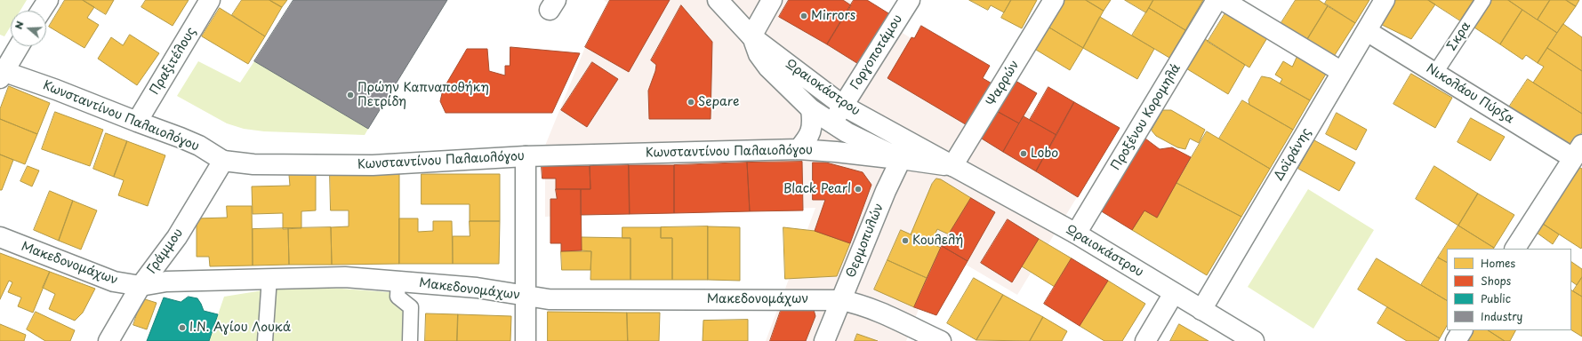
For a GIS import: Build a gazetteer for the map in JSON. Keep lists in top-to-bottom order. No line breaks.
{"streets":{"street":["Σκρα","Γοργοποτάμου","Πραξιτέλους","Ψαρρών","Ωραιοκάστρου","Νικολάου Πύρζα","Κωνσταντίνου Παλαιολόγου","Προξένου Κορομηλά","Δοϊράνης","Θερμοπυλών","Γράμμου","Μακεδονομάχων"]},"crossings":[["Σκρα","Νικολάου Πύρζα"],["Γοργοποτάμου","Ωραιοκάστρου"],["Πραξιτέλους","Κωνσταντίνου Παλαιολόγου"],["Ψαρρών","Ωραιοκάστρου"],["Ωραιοκάστρου","Κωνσταντίνου Παλαιολόγου"],["Ωραιοκάστρου","Προξένου Κορομηλά"],["Ωραιοκάστρου","Δοϊράνης"],["Ωραιοκάστρου","Θερμοπυλών"],["Νικολάου Πύρζα","Δοϊράνης"],["Κωνσταντίνου Παλαιολόγου","Θερμοπυλών"],["Κωνσταντίνου Παλαιολόγου","Γράμμου"],["Θερμοπυλών","Μακεδονομάχων"],["Γράμμου","Μακεδονομάχων"]],"places":["Mirrors","Πρώην Καπναποθήκη Πετρίδη","Separe","Lobo","Black Pearl","Κουλελή","Ι.Ν. Αγίου Λουκά"],"legend":["Homes","Shops","Public","Industry"],"north":"left"}
